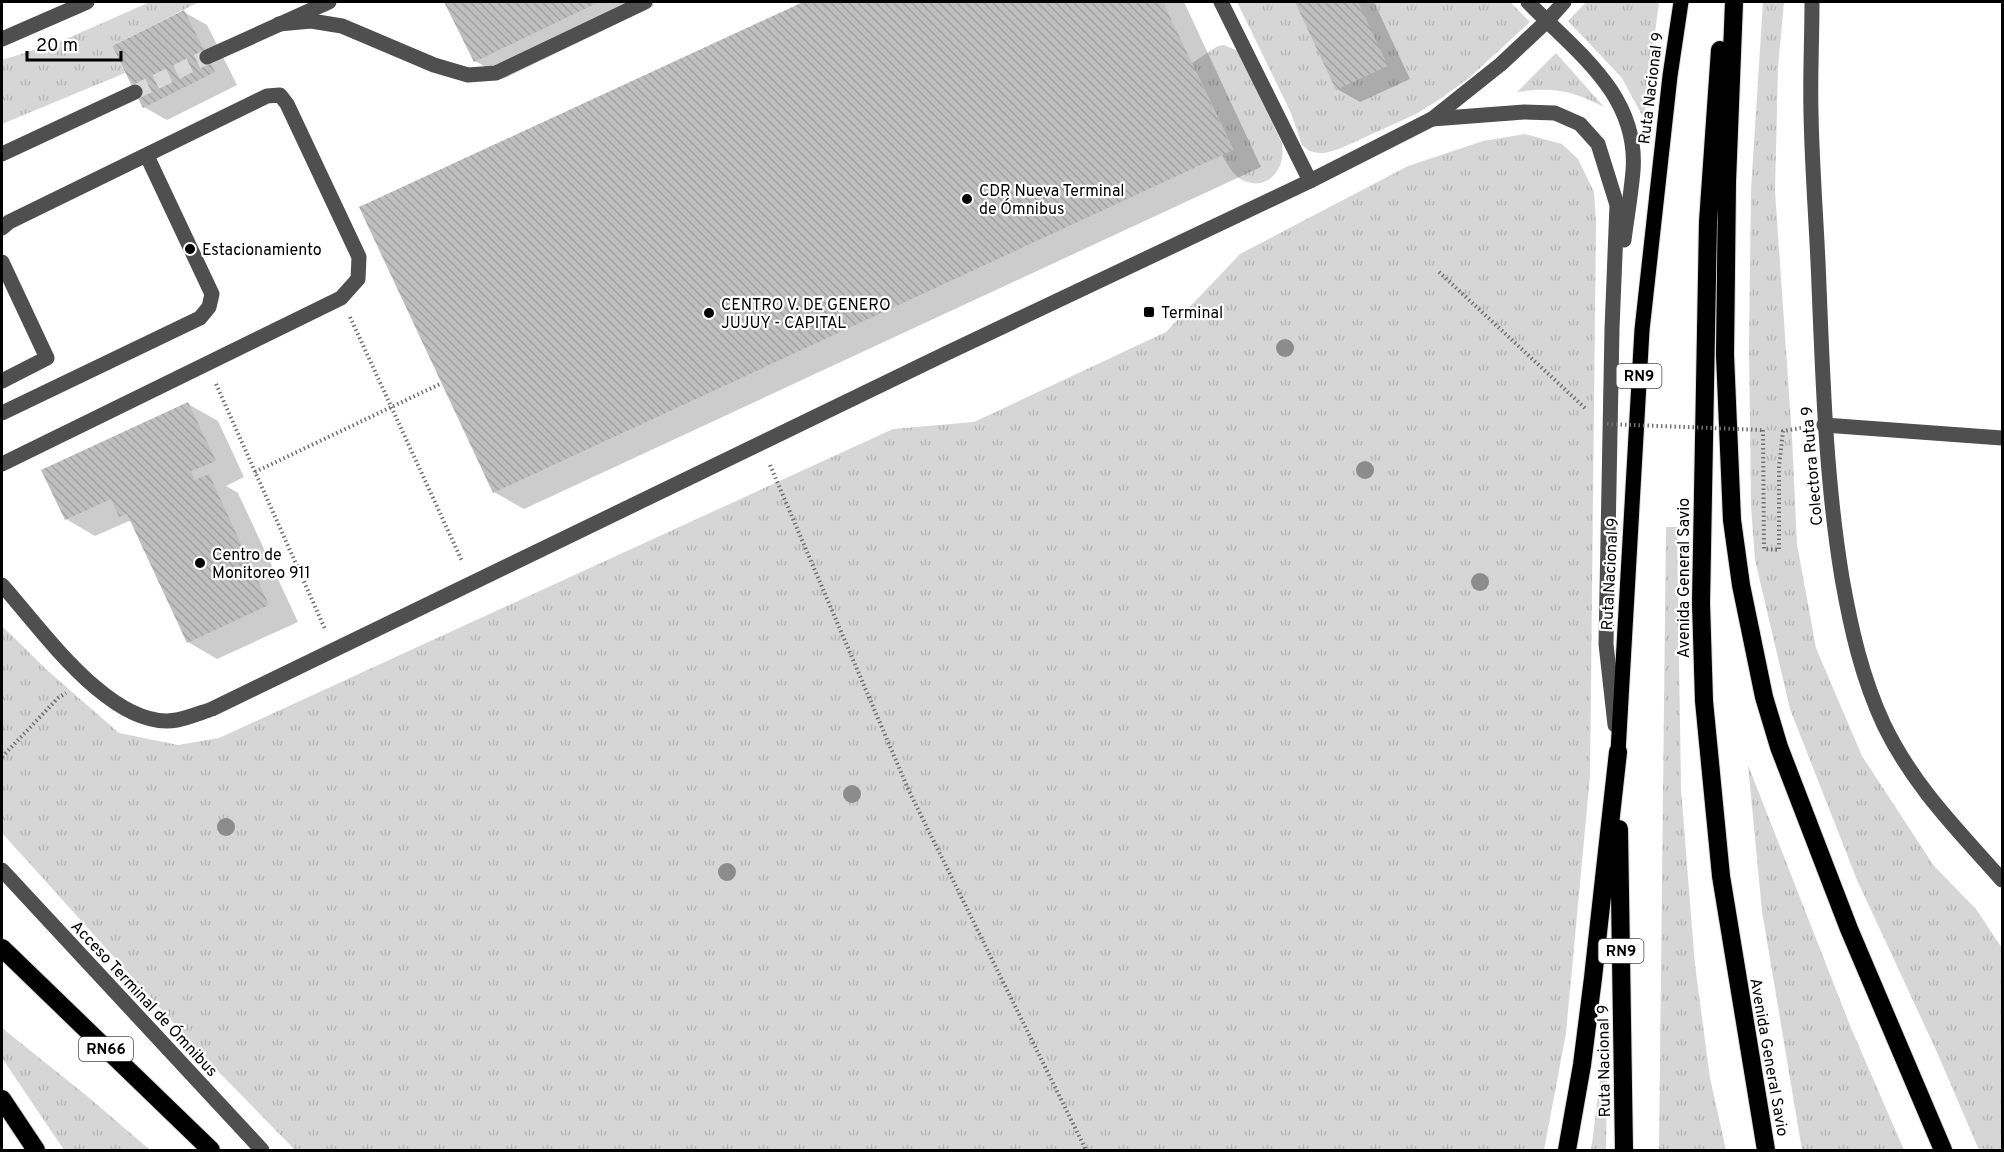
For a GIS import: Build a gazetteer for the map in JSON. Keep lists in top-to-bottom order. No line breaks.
{"streets":{"highway":["Ruta Nacional 9","RN9","Avenida General Savio","RN66"],"street":["Colectora Ruta 9","Acceso Terminal de Ómnibus"]},"places":{"other":["CDR Nueva Terminal de Ómnibus","Estacionamiento","CENTRO V. DE GENERO JUJUY - CAPITAL","Centro de Monitoreo 911"],"transit":["Terminal"]},"scale_bar":"20 m"}
